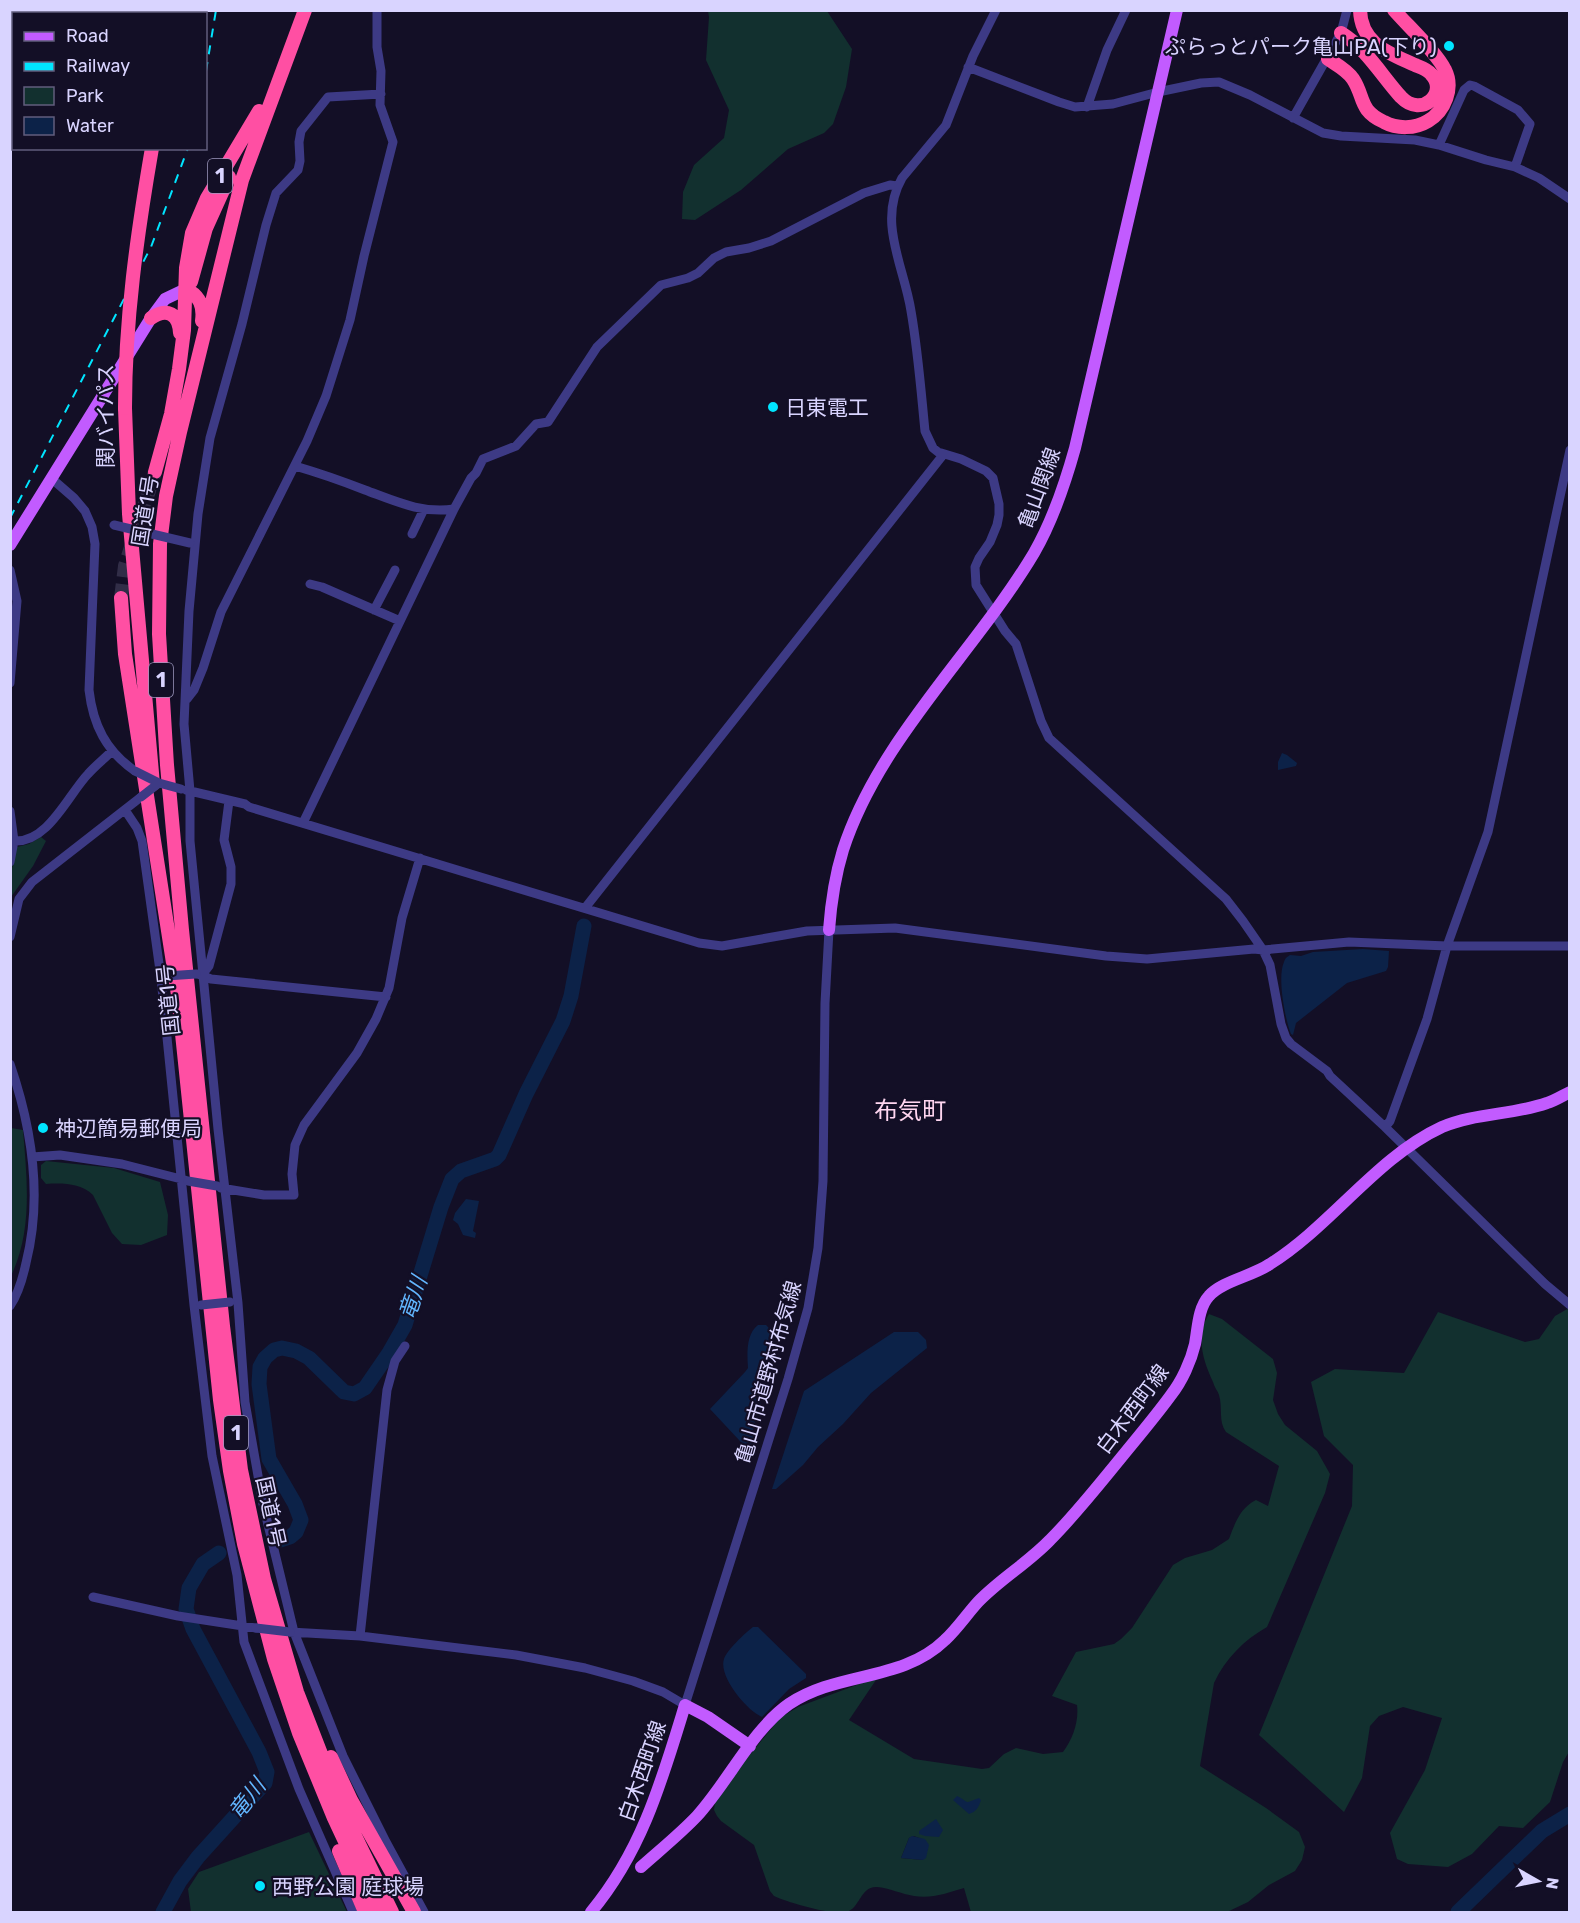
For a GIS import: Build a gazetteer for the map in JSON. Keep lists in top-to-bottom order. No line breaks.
{"streets":{"highway":["1","関バイパス","国道1号"],"main road":["亀山関線","白木西町線"],"street":["亀山市道野村布気線"]},"crossings":[["1","関バイパス"],["1","国道1号"],["亀山関線","亀山市道野村布気線"],["亀山市道野村布気線","白木西町線"]],"districts":["布気町"],"water":["竜川"],"places":["ぷらっとパーク亀山PA(下り)","日東電工","神辺簡易郵便局","西野公園 庭球場"],"legend":["Road","Railway","Park","Water"],"north":"right"}
